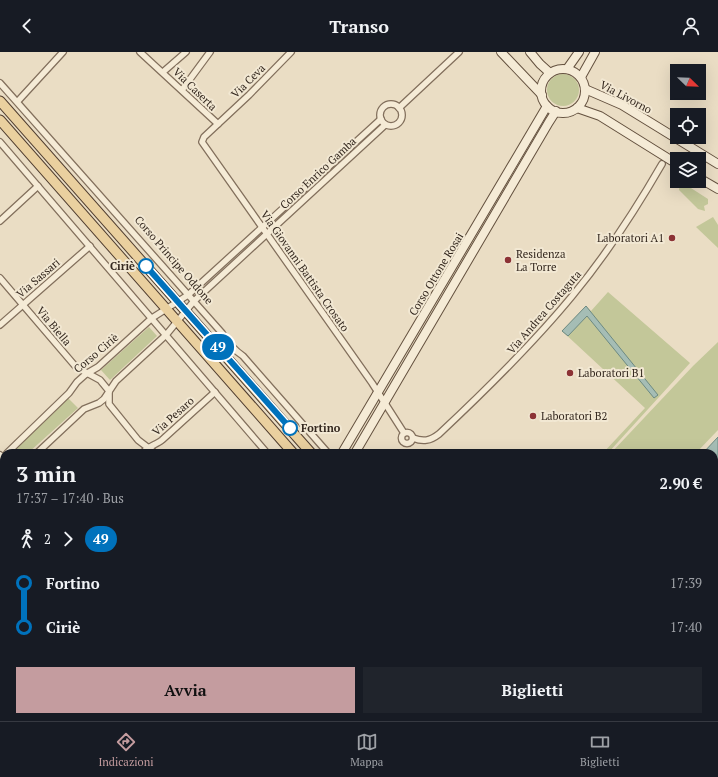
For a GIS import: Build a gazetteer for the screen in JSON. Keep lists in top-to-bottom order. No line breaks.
{"streets":{"street":["Via Ceva","Via Caserta","Via Livorno","Corso Enrico Gamba","Corso Principe Oddone","Via Giovanni Battista Crosato","Corso Ottone Rosai","Via Sassari","Via Andrea Costaguta","Via Biella","Corso Ciriè","Via Pesaro"]},"crossings":[["Via Ceva","Via Caserta"],["Via Ceva","Via Giovanni Battista Crosato"],["Via Caserta","Via Giovanni Battista Crosato"],["Via Livorno","Corso Ottone Rosai"],["Corso Enrico Gamba","Corso Principe Oddone"],["Corso Enrico Gamba","Via Giovanni Battista Crosato"],["Corso Enrico Gamba","Corso Ciriè"],["Corso Principe Oddone","Corso Ciriè"],["Via Giovanni Battista Crosato","Corso Ottone Rosai"],["Via Giovanni Battista Crosato","Via Andrea Costaguta"],["Via Sassari","Via Biella"],["Via Biella","Corso Ciriè"]],"places":["Laboratori A1","Residenza La Torre","Ciriè","Laboratori B1","Laboratori B2","Fortino"],"lines":["bus line 49"],"north":"bottom right","page":{"header":"Transo","on_map":"49","heading":["3 min","17:37 – 17:40 · Bus","2.90 €"],"legs":["2","49"],"list":[{"name":"Fortino","value":"17:39"},{"name":"Ciriè","value":"17:40"}],"buttons":["Avvia","Biglietti"],"tabs":["Indicazioni","Mappa","Biglietti"]}}
